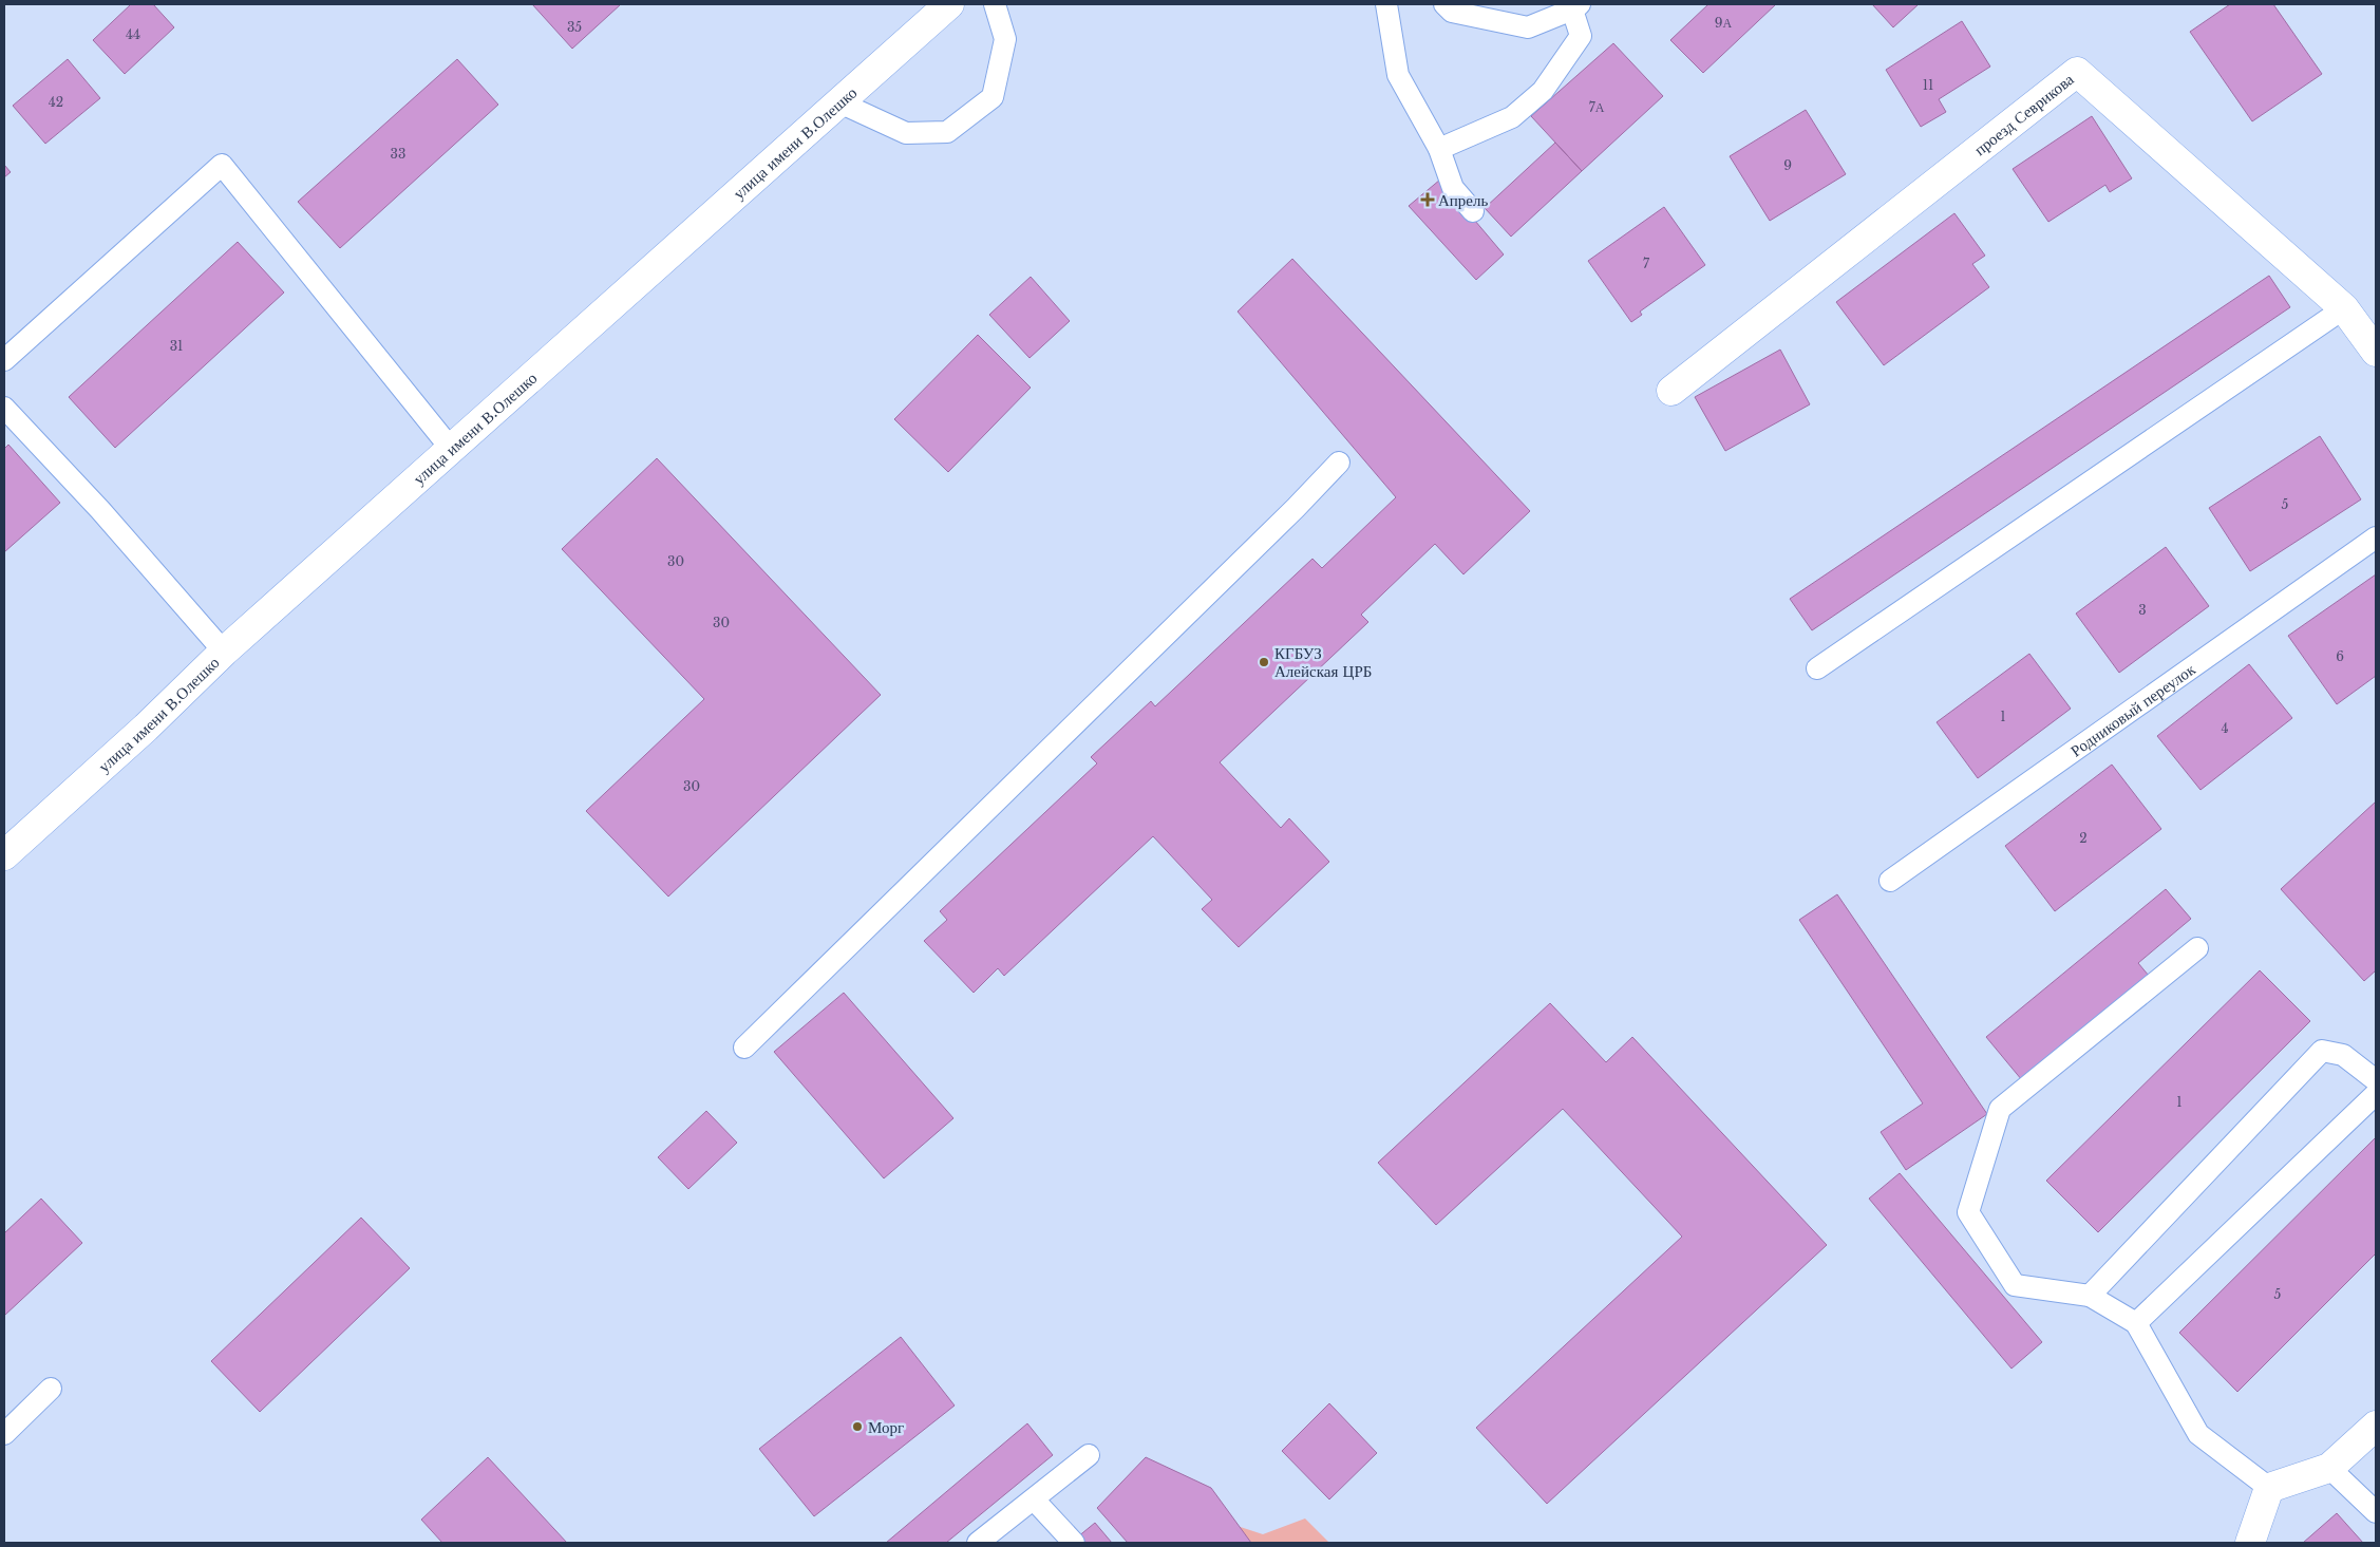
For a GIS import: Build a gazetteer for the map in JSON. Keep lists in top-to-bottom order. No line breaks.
{"streets":{"street":["проезд Севрикова","улица имени В.Олешко"],"lane":["Родниковый переулок"]},"places":{"health":["Апрель"],"other":["КГБУЗ Алейская ЦРБ","Морг"]},"house_numbers":["9А","35","44","11","42","7А","33","9","7","31","5","30","3","30","6","1","4","30","2","1","5"]}
